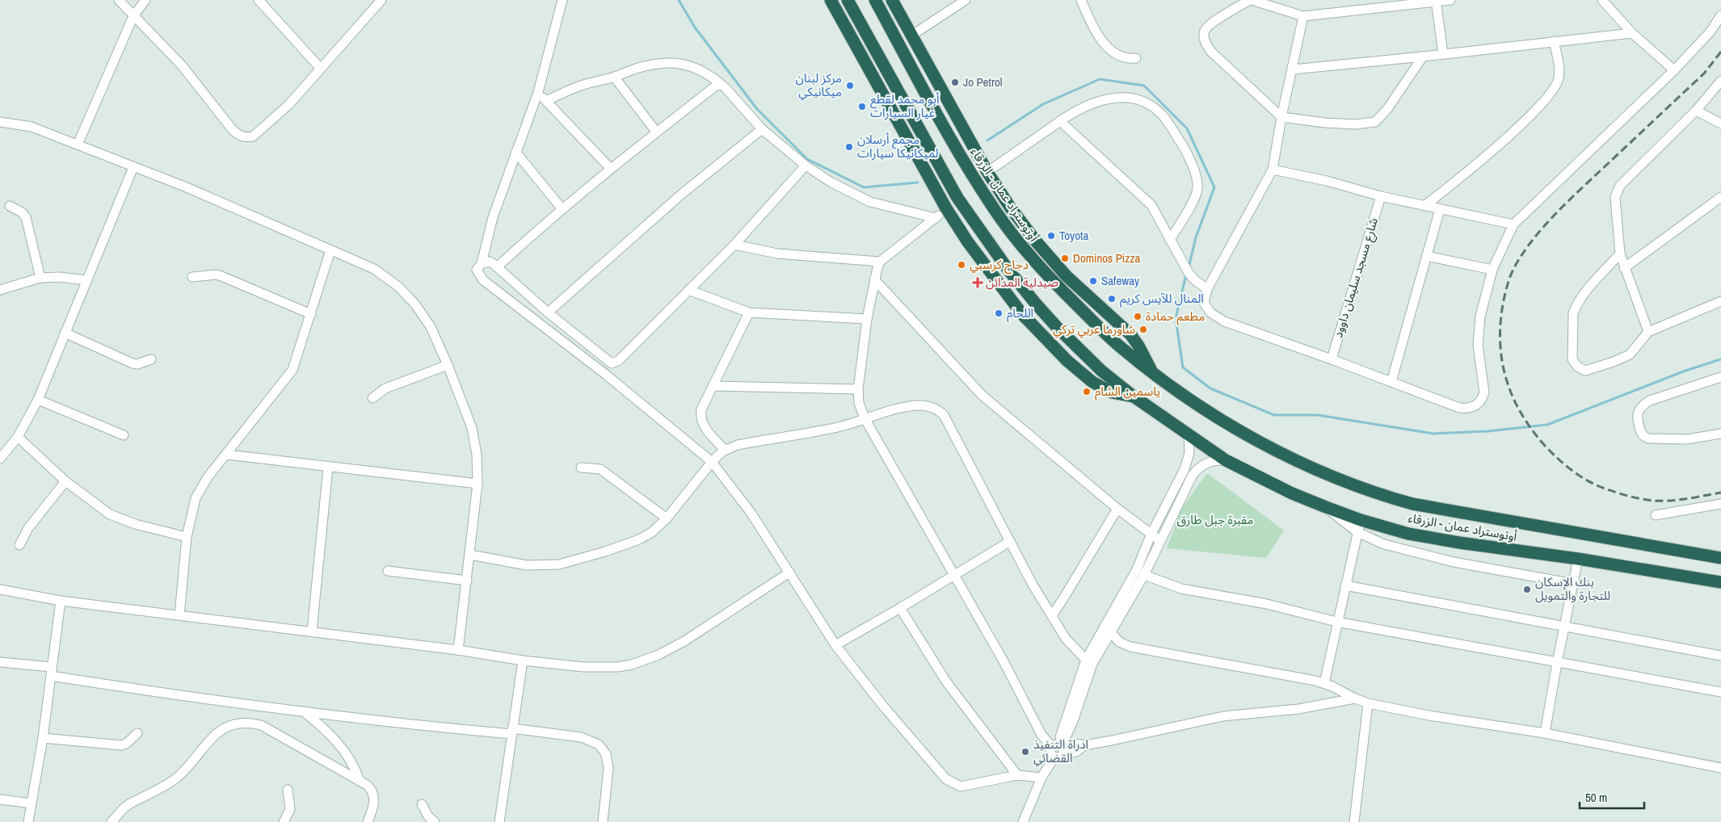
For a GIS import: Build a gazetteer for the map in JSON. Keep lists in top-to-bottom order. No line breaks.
{"streets":{"highway":["أوتوستراد عمان - الزرقاء"],"street":["شارع مسجد سليمان داوود"]},"parks":["مقبرة جبل طارق"],"places":{"other":["Jo Petrol","مركز لبنان ميكانيكي","أبو محمد لقطع غيار السيارات","مجمع أرسلان لميكانيكا سيارات","Toyota","Dominos Pizza","دجاج كرسبي","Safeway","المنال للآيس كريم","اللحام","مطعم حمادة","شاورما عربي تركي","ياسمين الشام","بنك الإسكان للتجارة والتمويل","ادراة التنفيذ القضائي"],"health":["صيدلية المدائن"]},"scale_bar":"50 m"}
